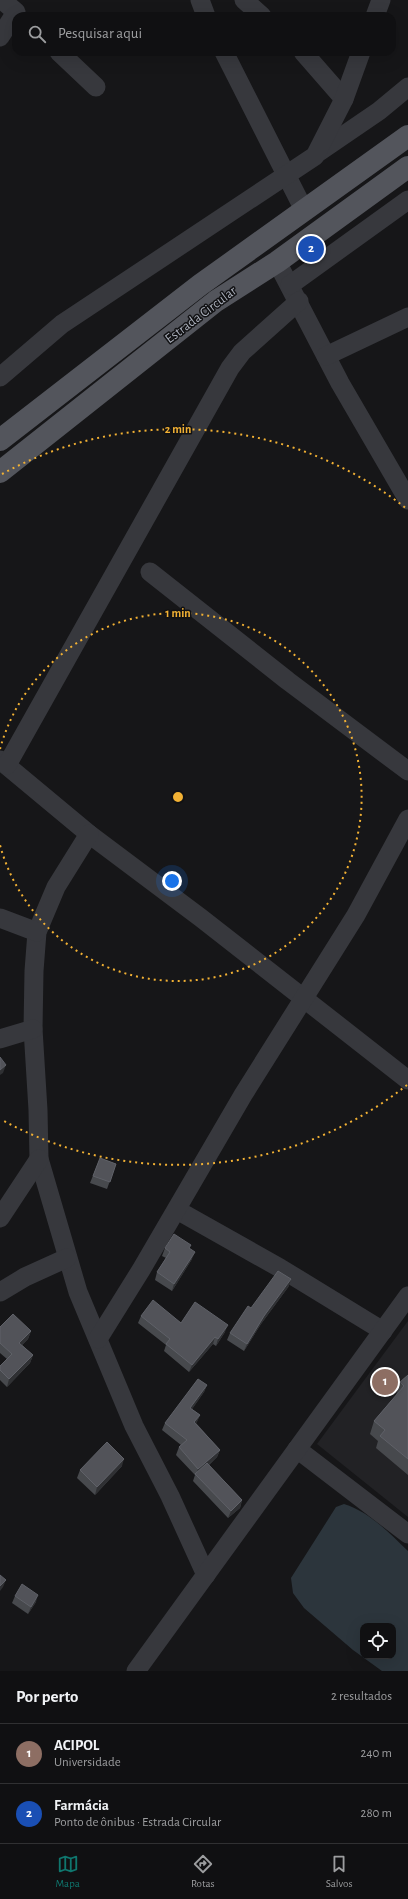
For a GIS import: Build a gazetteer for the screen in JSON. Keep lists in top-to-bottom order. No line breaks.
{"streets":{"main road":["Estrada Circular"]},"page":{"search":"Pesquisar aqui","pins":["2","1"],"heading":["Por perto","2 resultados"],"list":[{"mark":"1","name":"ACIPOL","note":"Universidade","value":"240 m"},{"mark":"2","name":"Farmácia","note":"Ponto de ônibus · Estrada Circular","value":"280 m"}],"nav":["Mapa","Rotas","Salvos"]},"rings":["2 min","1 min"]}
